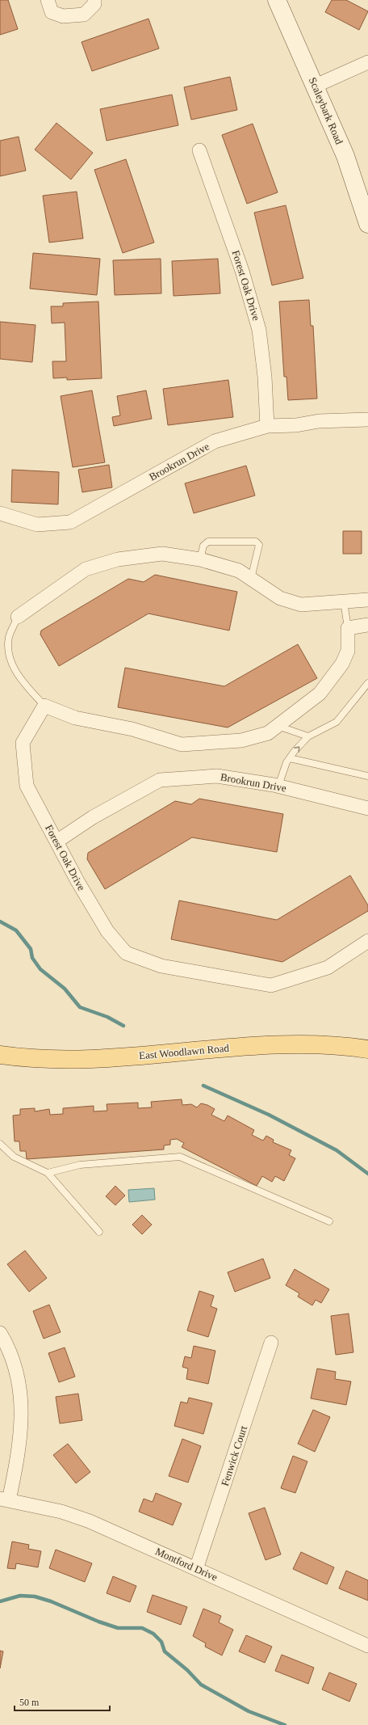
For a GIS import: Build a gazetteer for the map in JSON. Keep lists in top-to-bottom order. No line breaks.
{"streets":{"main road":["East Woodlawn Road"],"street":["Scaleybark Road","Forest Oak Drive","Brookrun Drive","Fenwick Court","Montford Drive"]},"crossings":[["Forest Oak Drive","Brookrun Drive"],["Fenwick Court","Montford Drive"]],"scale_bar":"50 m"}
